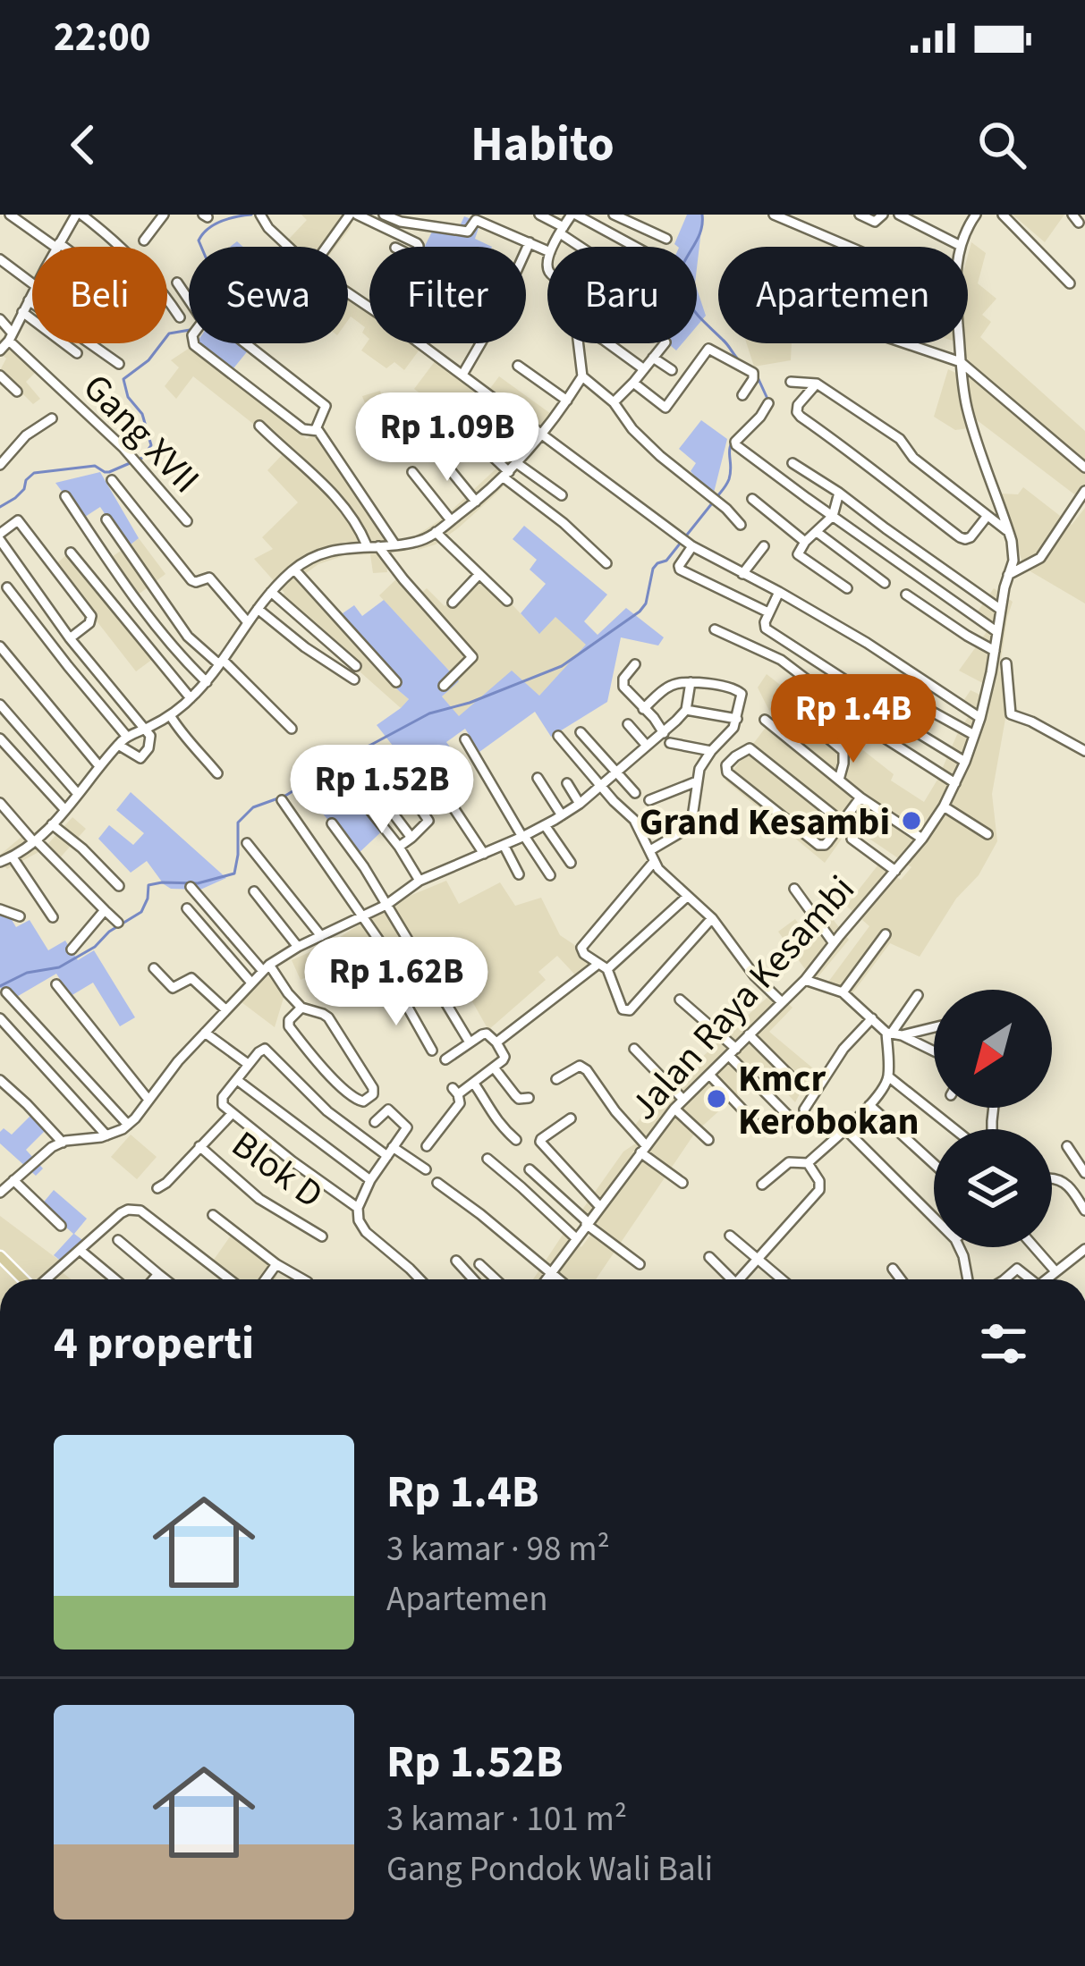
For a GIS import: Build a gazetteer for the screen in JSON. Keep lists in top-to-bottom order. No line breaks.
{"streets":{"street":["Gang XVII","Jalan Raya Kesambi","Blok D"]},"places":["Grand Kesambi","Kmcr Kerobokan"],"north":"bottom left","page":{"status":"22:00","header":"Habito","chip":["Beli","Sewa","Filter","Baru","Apartemen"],"price":["Rp 1.09B","Rp 1.4B","Rp 1.52B","Rp 1.62B"],"heading":"4 properti","list":[{"name":"Rp 1.4B","note":"3 kamar · 98 m² · Apartemen"},{"name":"Rp 1.52B","note":"3 kamar · 101 m² · Gang Pondok Wali Bali"}]}}
